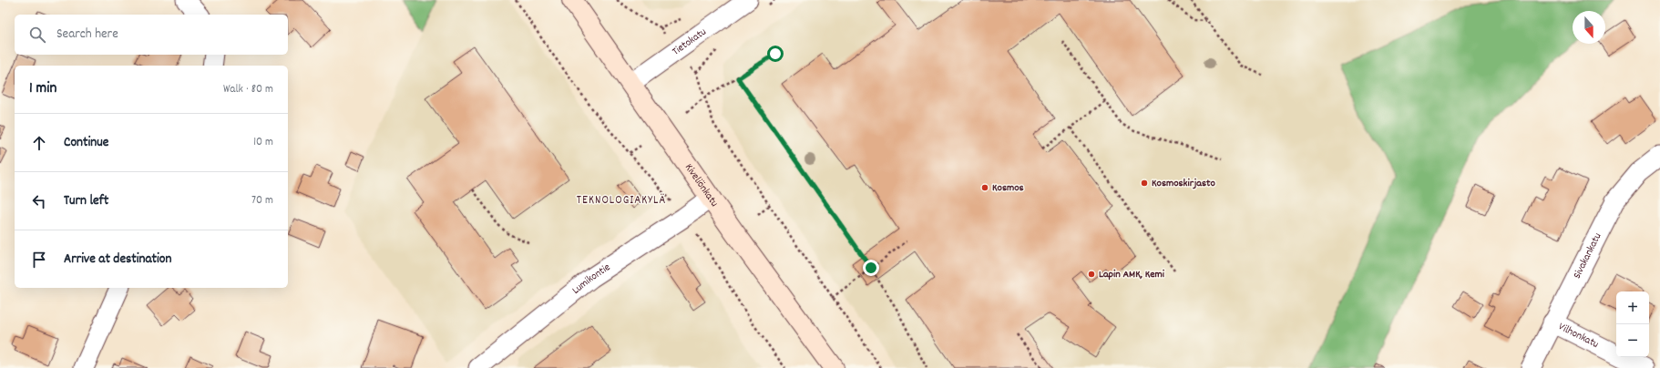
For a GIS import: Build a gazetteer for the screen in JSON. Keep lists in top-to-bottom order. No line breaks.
{"streets":{"main road":["Kiveliönkatu"],"street":["Tietokatu","Sivakankatu","Lumikontie","Vilhonkatu"]},"crossings":[["Tietokatu","Kiveliönkatu"],["Kiveliönkatu","Lumikontie"],["Sivakankatu","Vilhonkatu"]],"districts":["TEKNOLOGIAKYLÄ"],"places":["Kosmoskirjasto","Kosmos","Lapin AMK, Kemi"],"north":"bottom","page":{"search":"Search here","heading":["1 min","Walk · 80 m"],"list":[["Continue","10 m"],["Turn left","70 m"],"Arrive at destination"],"map_buttons":["+","−"]}}
